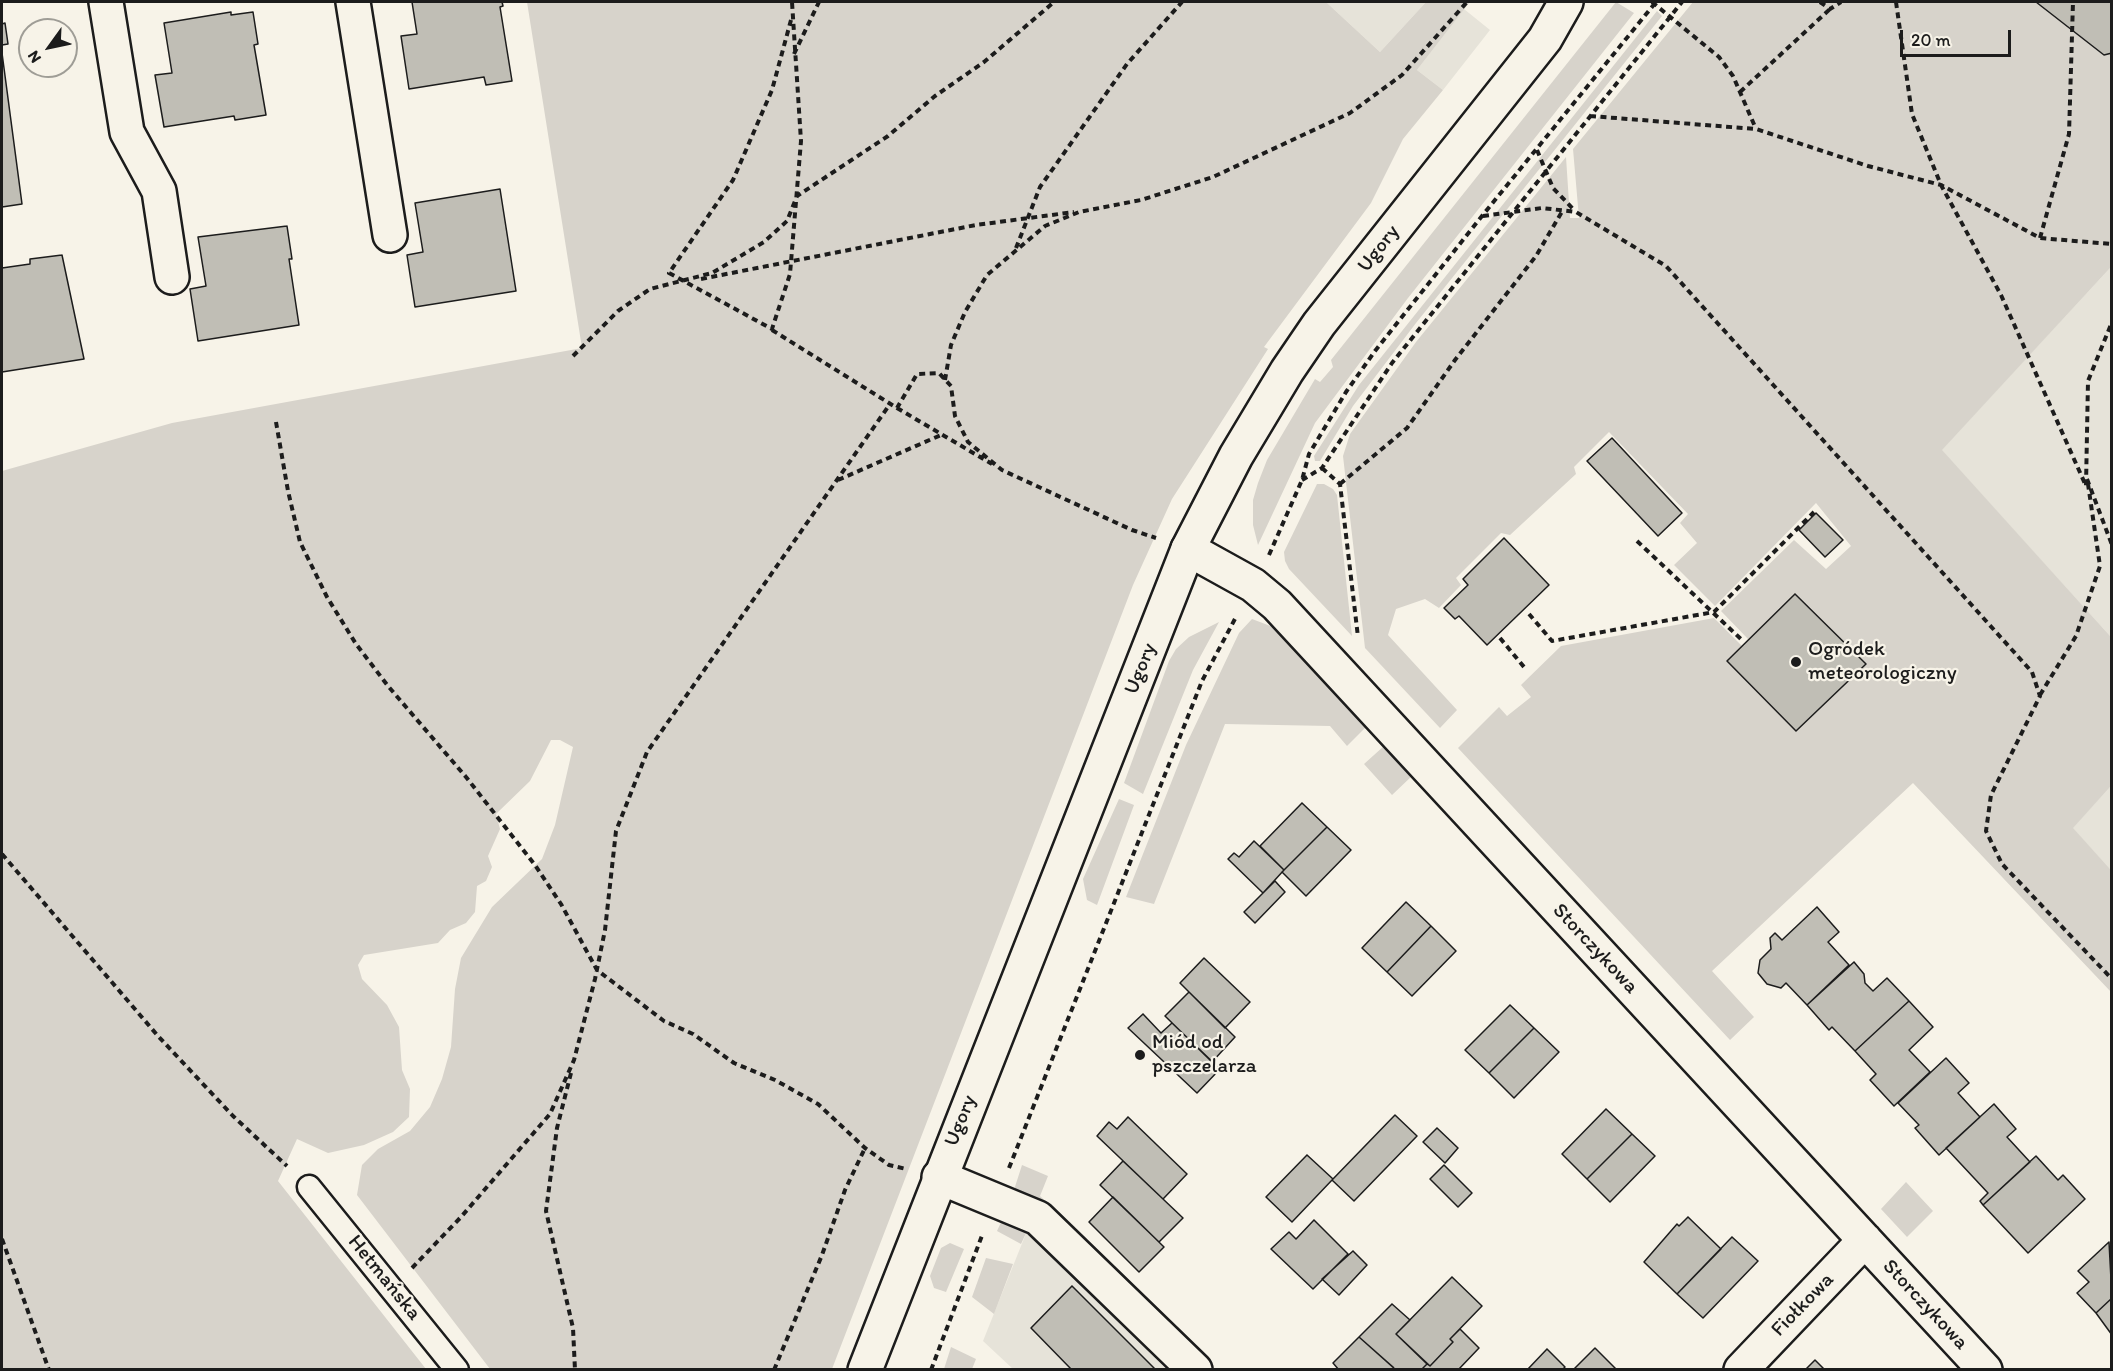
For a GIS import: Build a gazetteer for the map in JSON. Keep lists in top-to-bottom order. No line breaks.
{"streets":{"street":["Ugory","Storczykowa","Fiołkowa"],"lane":["Hetmańska"]},"crossings":[["Ugory","Storczykowa"],["Storczykowa","Fiołkowa"]],"places":["Ogródek meteorologiczny","Miód od pszczelarza"],"scale_bar":"20 m","north":"bottom left"}
